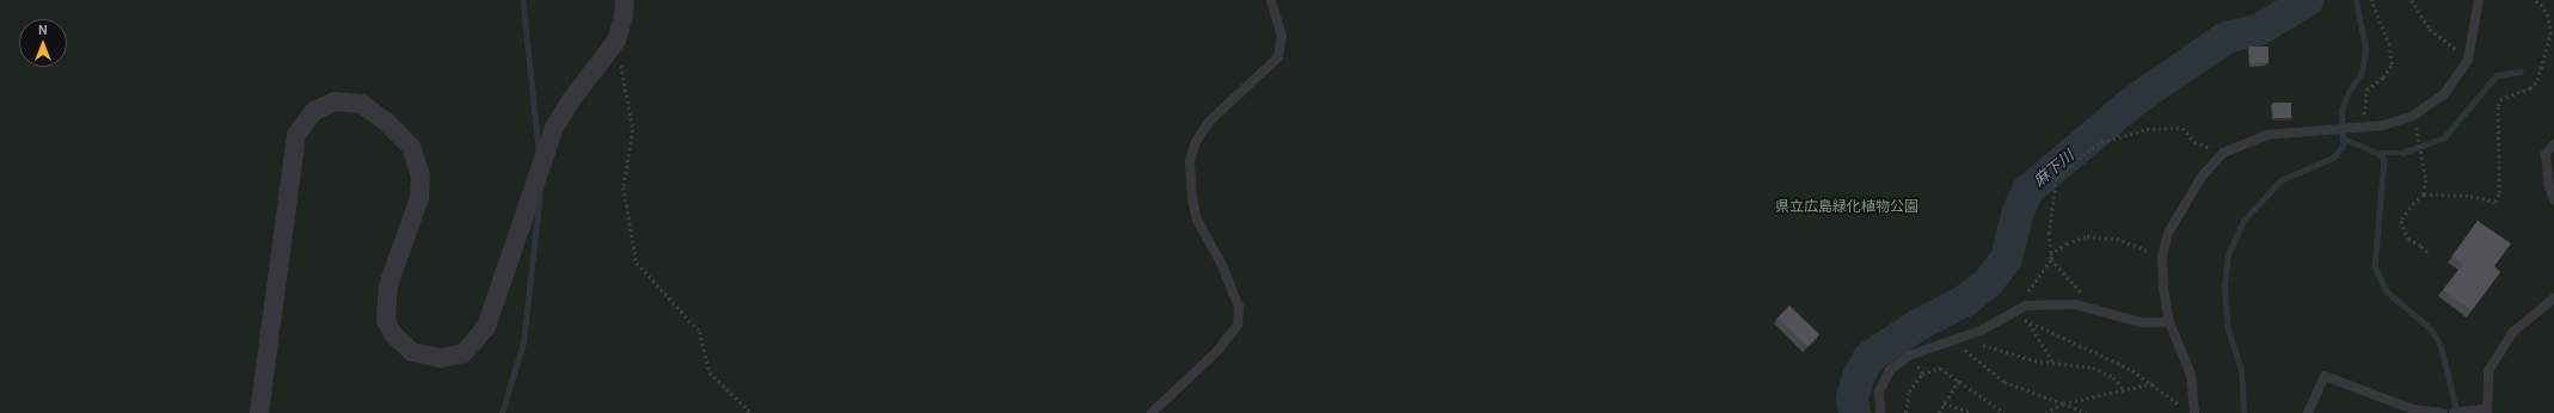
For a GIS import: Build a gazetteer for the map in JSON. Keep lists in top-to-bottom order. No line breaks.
{"water":["麻下川"],"parks":["県立広島緑化植物公園"],"north":"top"}
